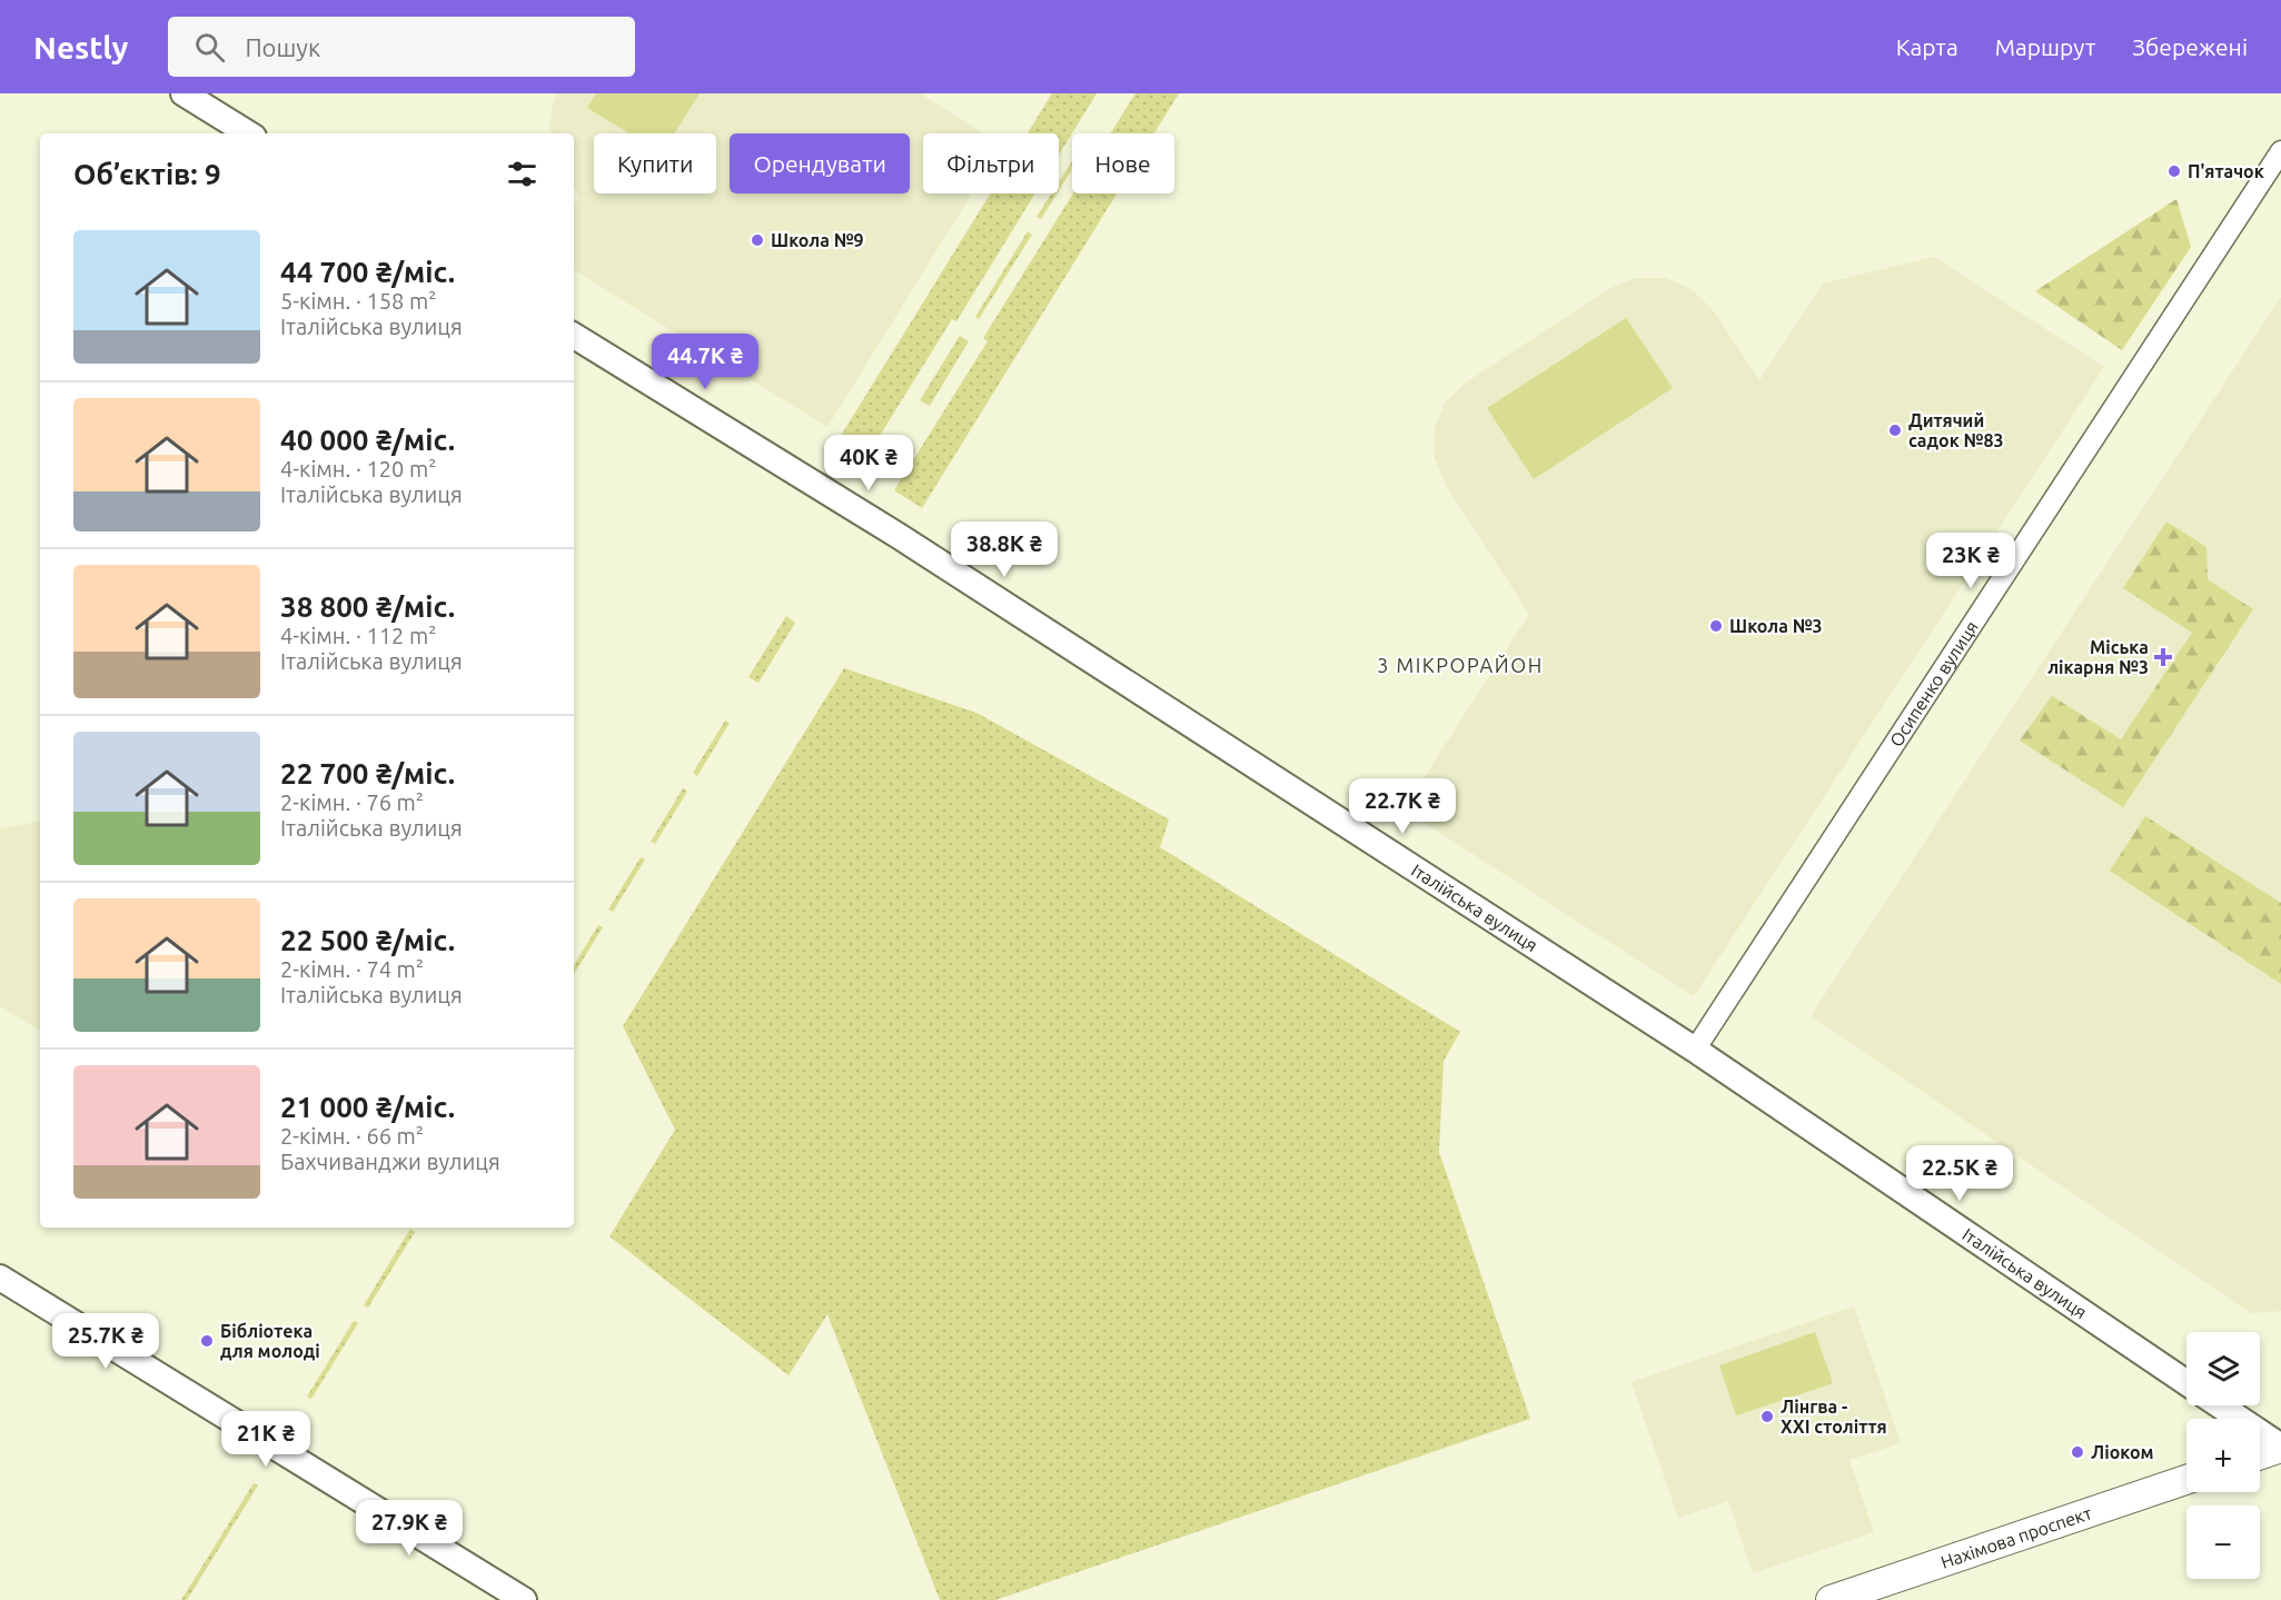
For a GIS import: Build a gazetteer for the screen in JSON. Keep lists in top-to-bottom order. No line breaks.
{"streets":{"main road":["Нахімова проспект"],"street":["Осипенко вулиця","Італійська вулиця"]},"crossings":[["Осипенко вулиця","Італійська вулиця"]],"districts":["3 МІКРОРАЙОН"],"places":{"other":["П'ятачок","Школа №9","Дитячий садок №83","Школа №3","Бібліотека для молоді","Лінгва - XXI століття","Ліоком"],"health":["Міська лікарня №3"]},"page":{"header":"Nestly","search":"Пошук","nav":["Карта","Маршрут","Збережені"],"chip":["Купити","Орендувати","Фільтри","Нове"],"heading":"Об’єктів: 9","list":[{"name":"44 700 ₴/міс.","note":"5-кімн. · 158 m² · Італійська вулиця"},{"name":"40 000 ₴/міс.","note":"4-кімн. · 120 m² · Італійська вулиця"},{"name":"38 800 ₴/міс.","note":"4-кімн. · 112 m² · Італійська вулиця"},{"name":"22 700 ₴/міс.","note":"2-кімн. · 76 m² · Італійська вулиця"},{"name":"22 500 ₴/міс.","note":"2-кімн. · 74 m² · Італійська вулиця"},{"name":"21 000 ₴/міс.","note":"2-кімн. · 66 m² · Бахчиванджи вулиця"}],"price":["44.7K ₴","40K ₴","38.8K ₴","23K ₴","22.7K ₴","22.5K ₴","25.7K ₴","21K ₴","27.9K ₴"],"map_buttons":["+","−"]}}
